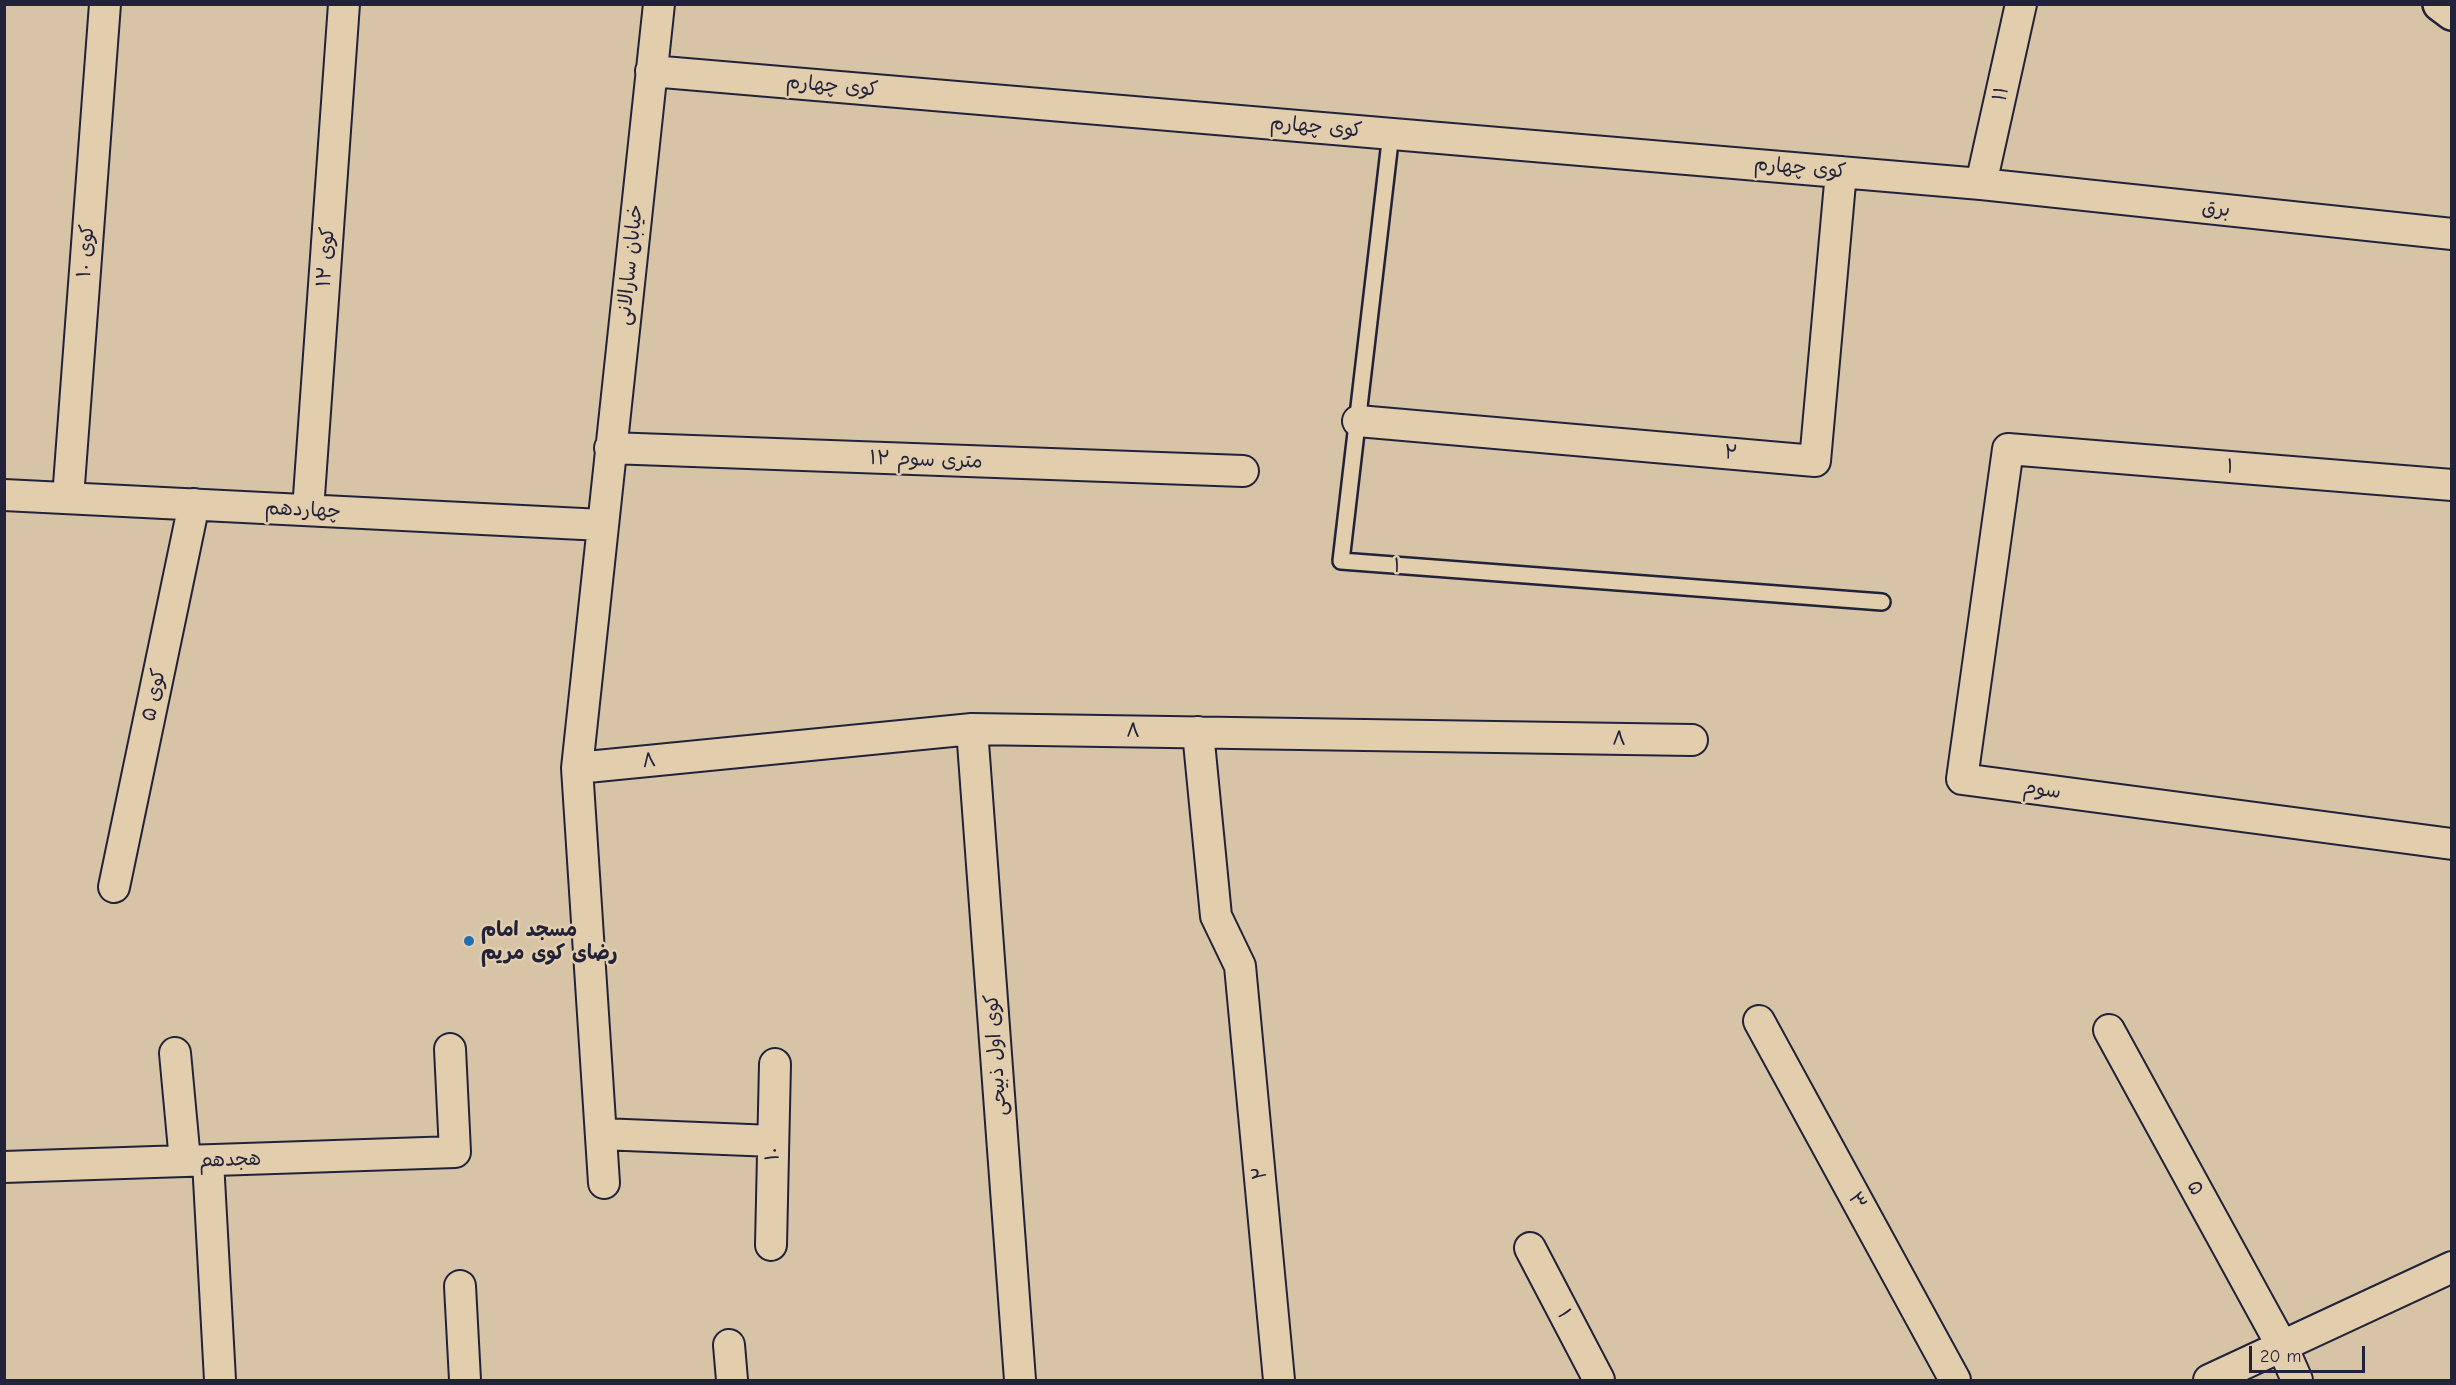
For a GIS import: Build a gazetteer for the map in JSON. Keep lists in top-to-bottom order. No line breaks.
{"streets":{"street":["کوی چهارم","۱۱","برق","کوی ۱۰","کوی ۱۲","خیابان سارالانی","۲","۱۲ متری سوم","۱","چهاردهم","کوی ۵","۸","سوم","کوی اول ذبیحی","۱۰","هجدهم","۵","۳"]},"crossings":[["کوی چهارم","۱۱"],["کوی چهارم","برق"],["کوی چهارم","خیابان سارالانی"],["کوی چهارم","۲"],["کوی چهارم","۱"],["۱۱","برق"],["کوی ۱۰","چهاردهم"],["کوی ۱۲","چهاردهم"],["خیابان سارالانی","۱۲ متری سوم"],["خیابان سارالانی","چهاردهم"],["خیابان سارالانی","۸"],["۲","۱"],["۲","۸"],["۱","سوم"],["چهاردهم","کوی ۵"],["۸","کوی اول ذبیحی"]],"places":["مسجد امام رضای کوی مریم"],"scale_bar":"20 m"}
